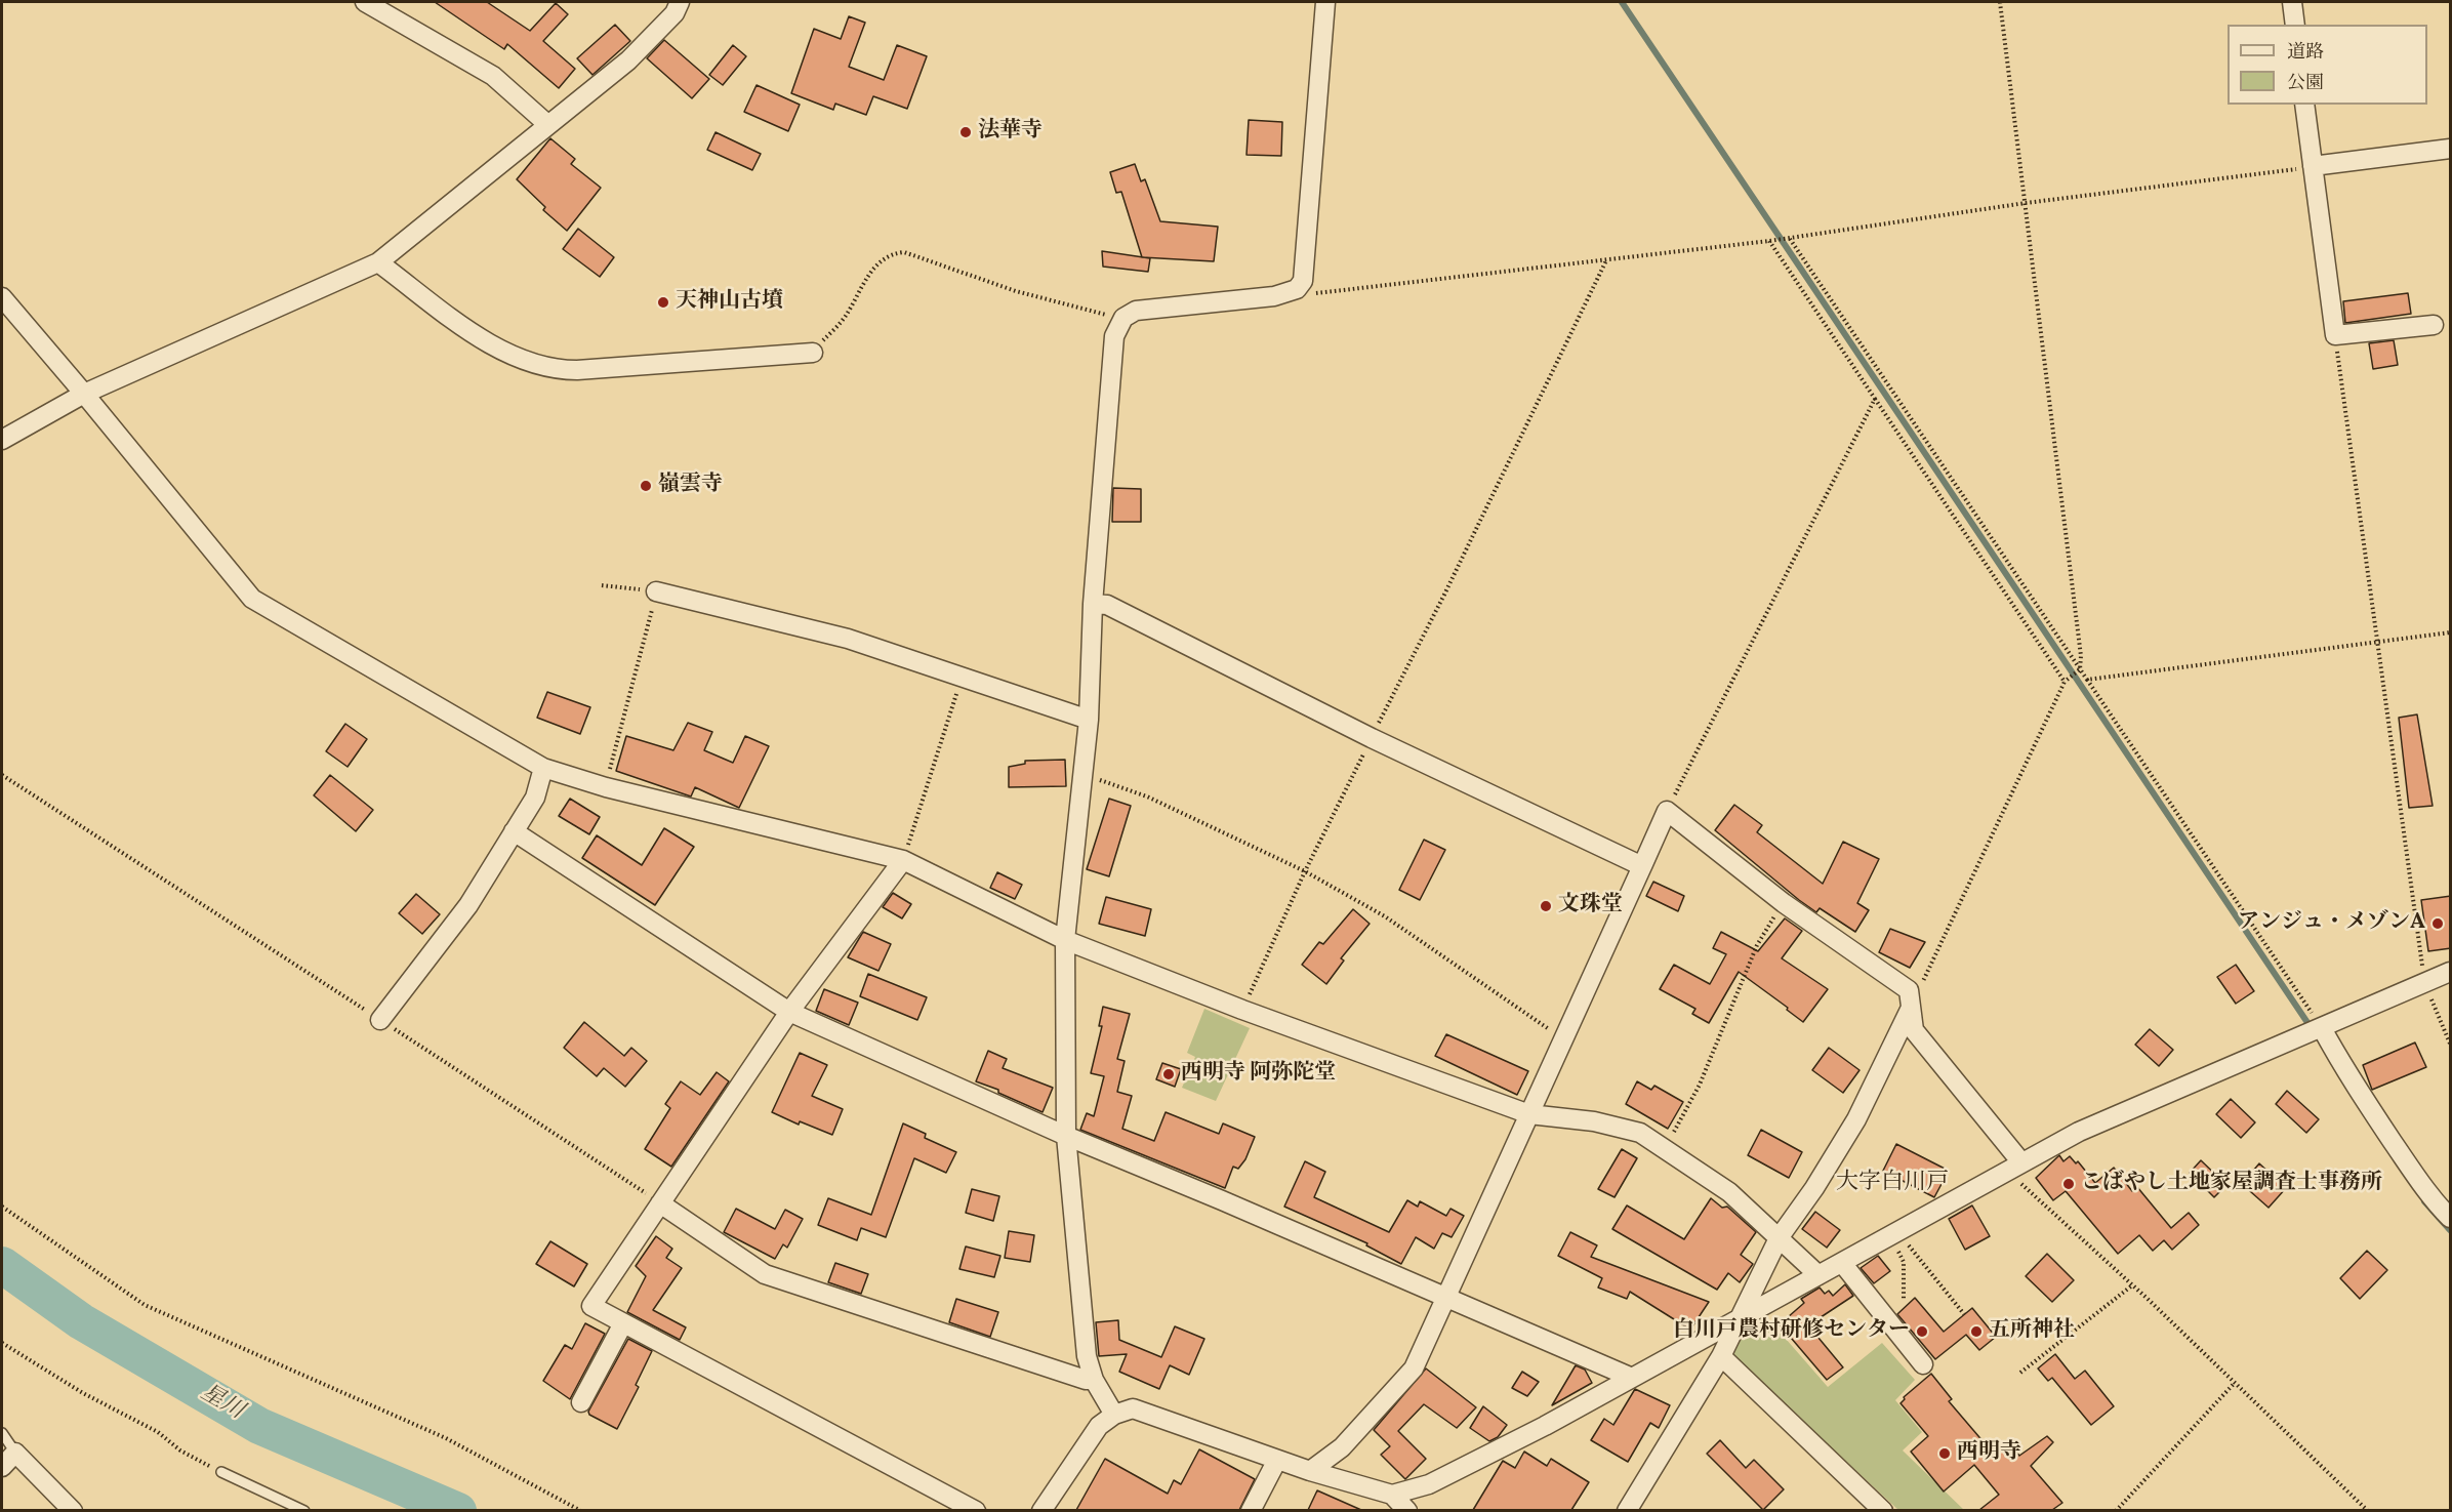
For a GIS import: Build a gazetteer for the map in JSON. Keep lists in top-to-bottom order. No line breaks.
{"districts":["大字白川戸"],"water":["星川"],"places":["法華寺","天神山古墳","嶺雲寺","文珠堂","アンジュ・メゾンA","西明寺 阿弥陀堂","こばやし土地家屋調査士事務所","白川戸農村研修センター","五所神社","西明寺"],"legend":["道路","公園"]}
